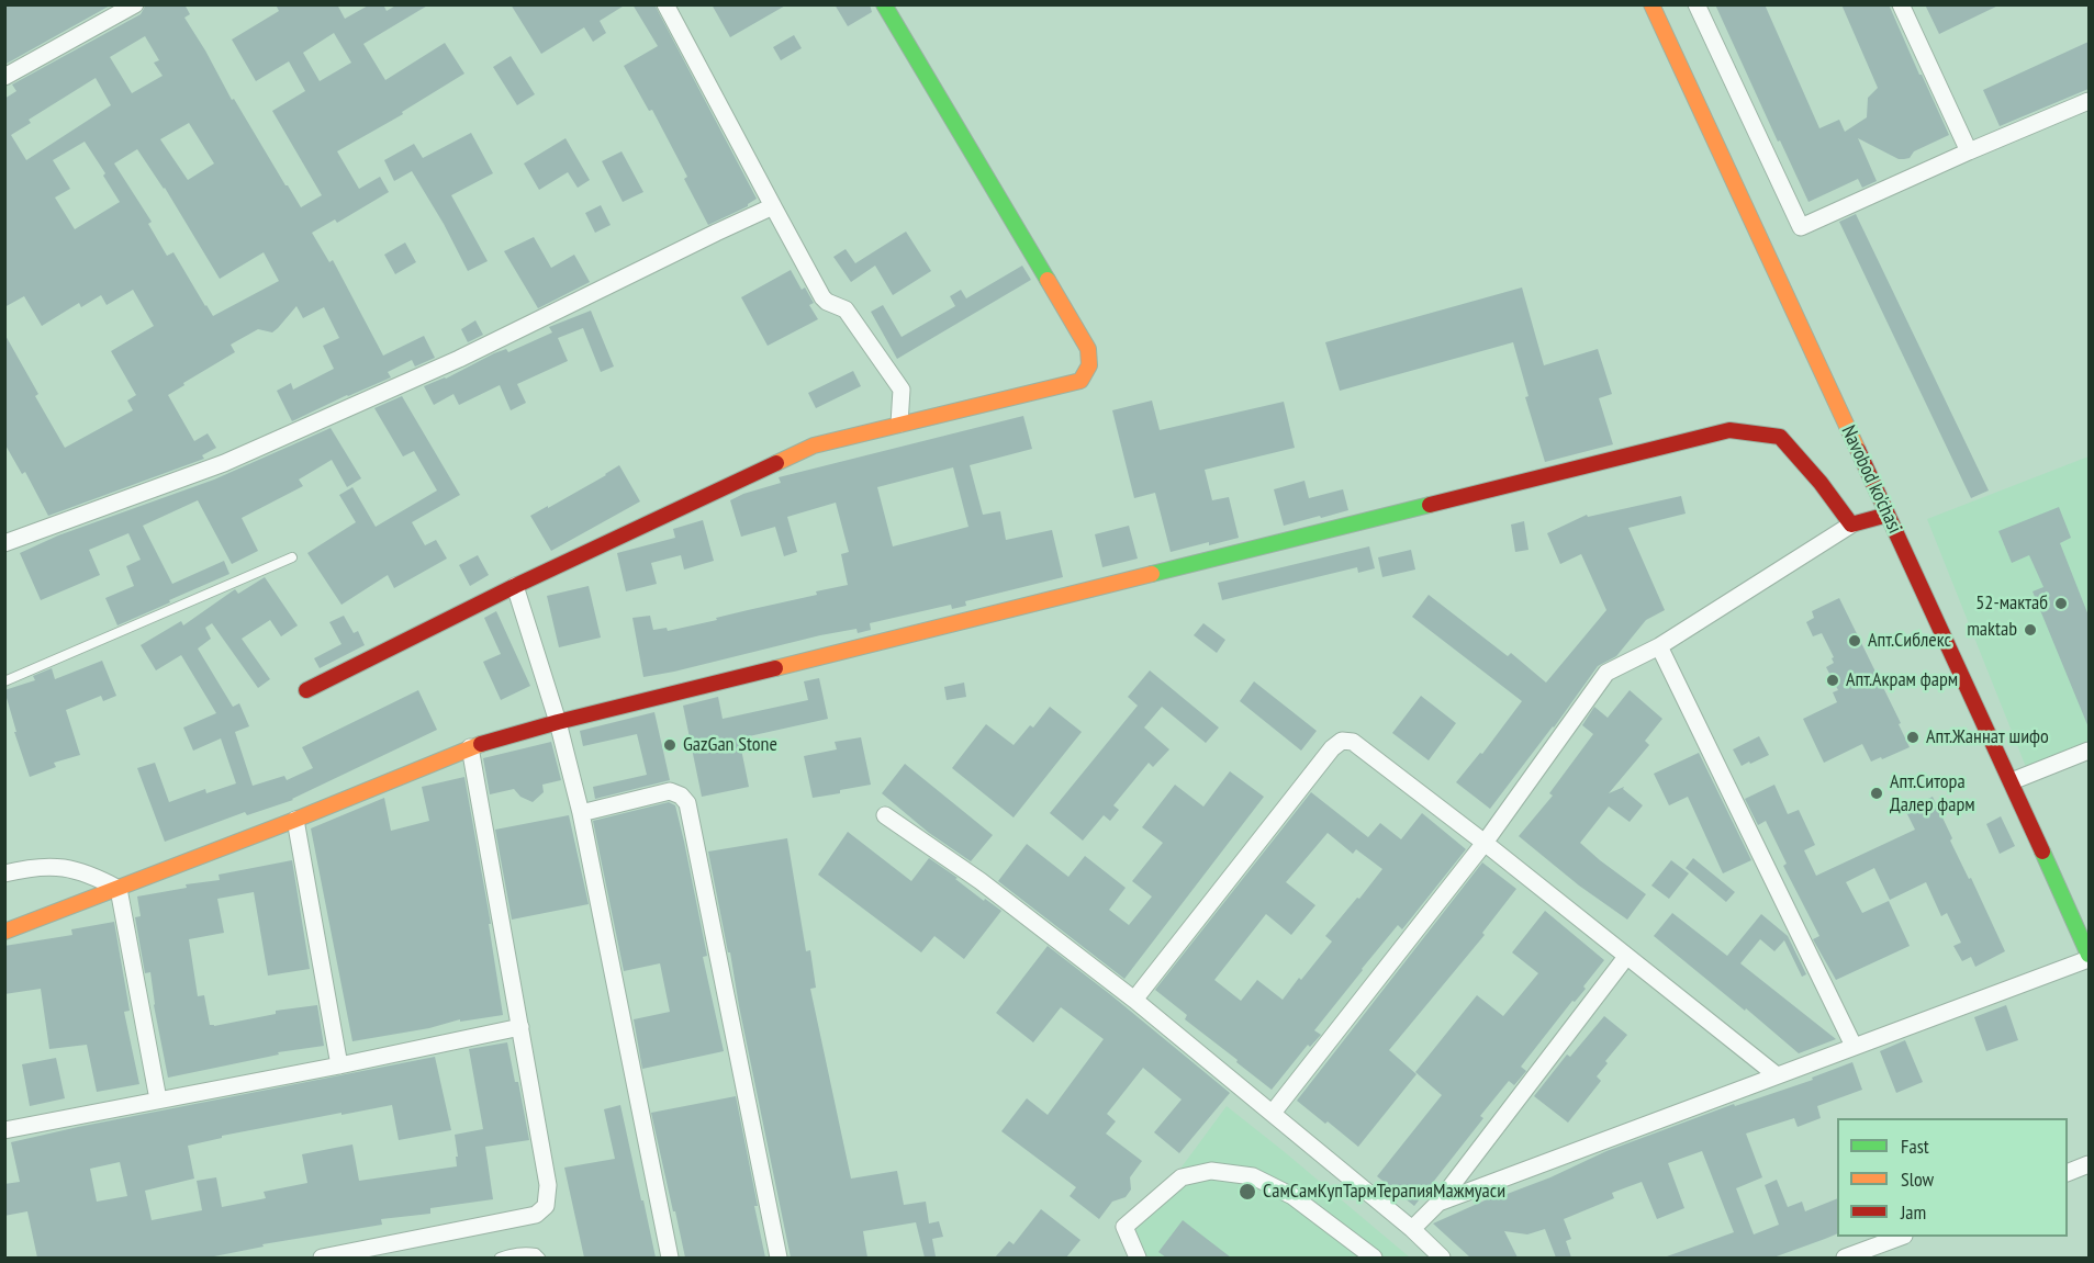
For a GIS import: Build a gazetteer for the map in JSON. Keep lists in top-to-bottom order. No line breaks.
{"streets":{"street":["Navobod ko'chasi"]},"places":["52-мактаб","maktab","Апт.Сиблекс","Апт.Акрам фарм","Апт.Жаннат шифо","GazGan Stone","Апт.Ситора Далер фарм","СамСамКупТармТерапияМажмуаси"],"legend":["Fast","Slow","Jam"]}
